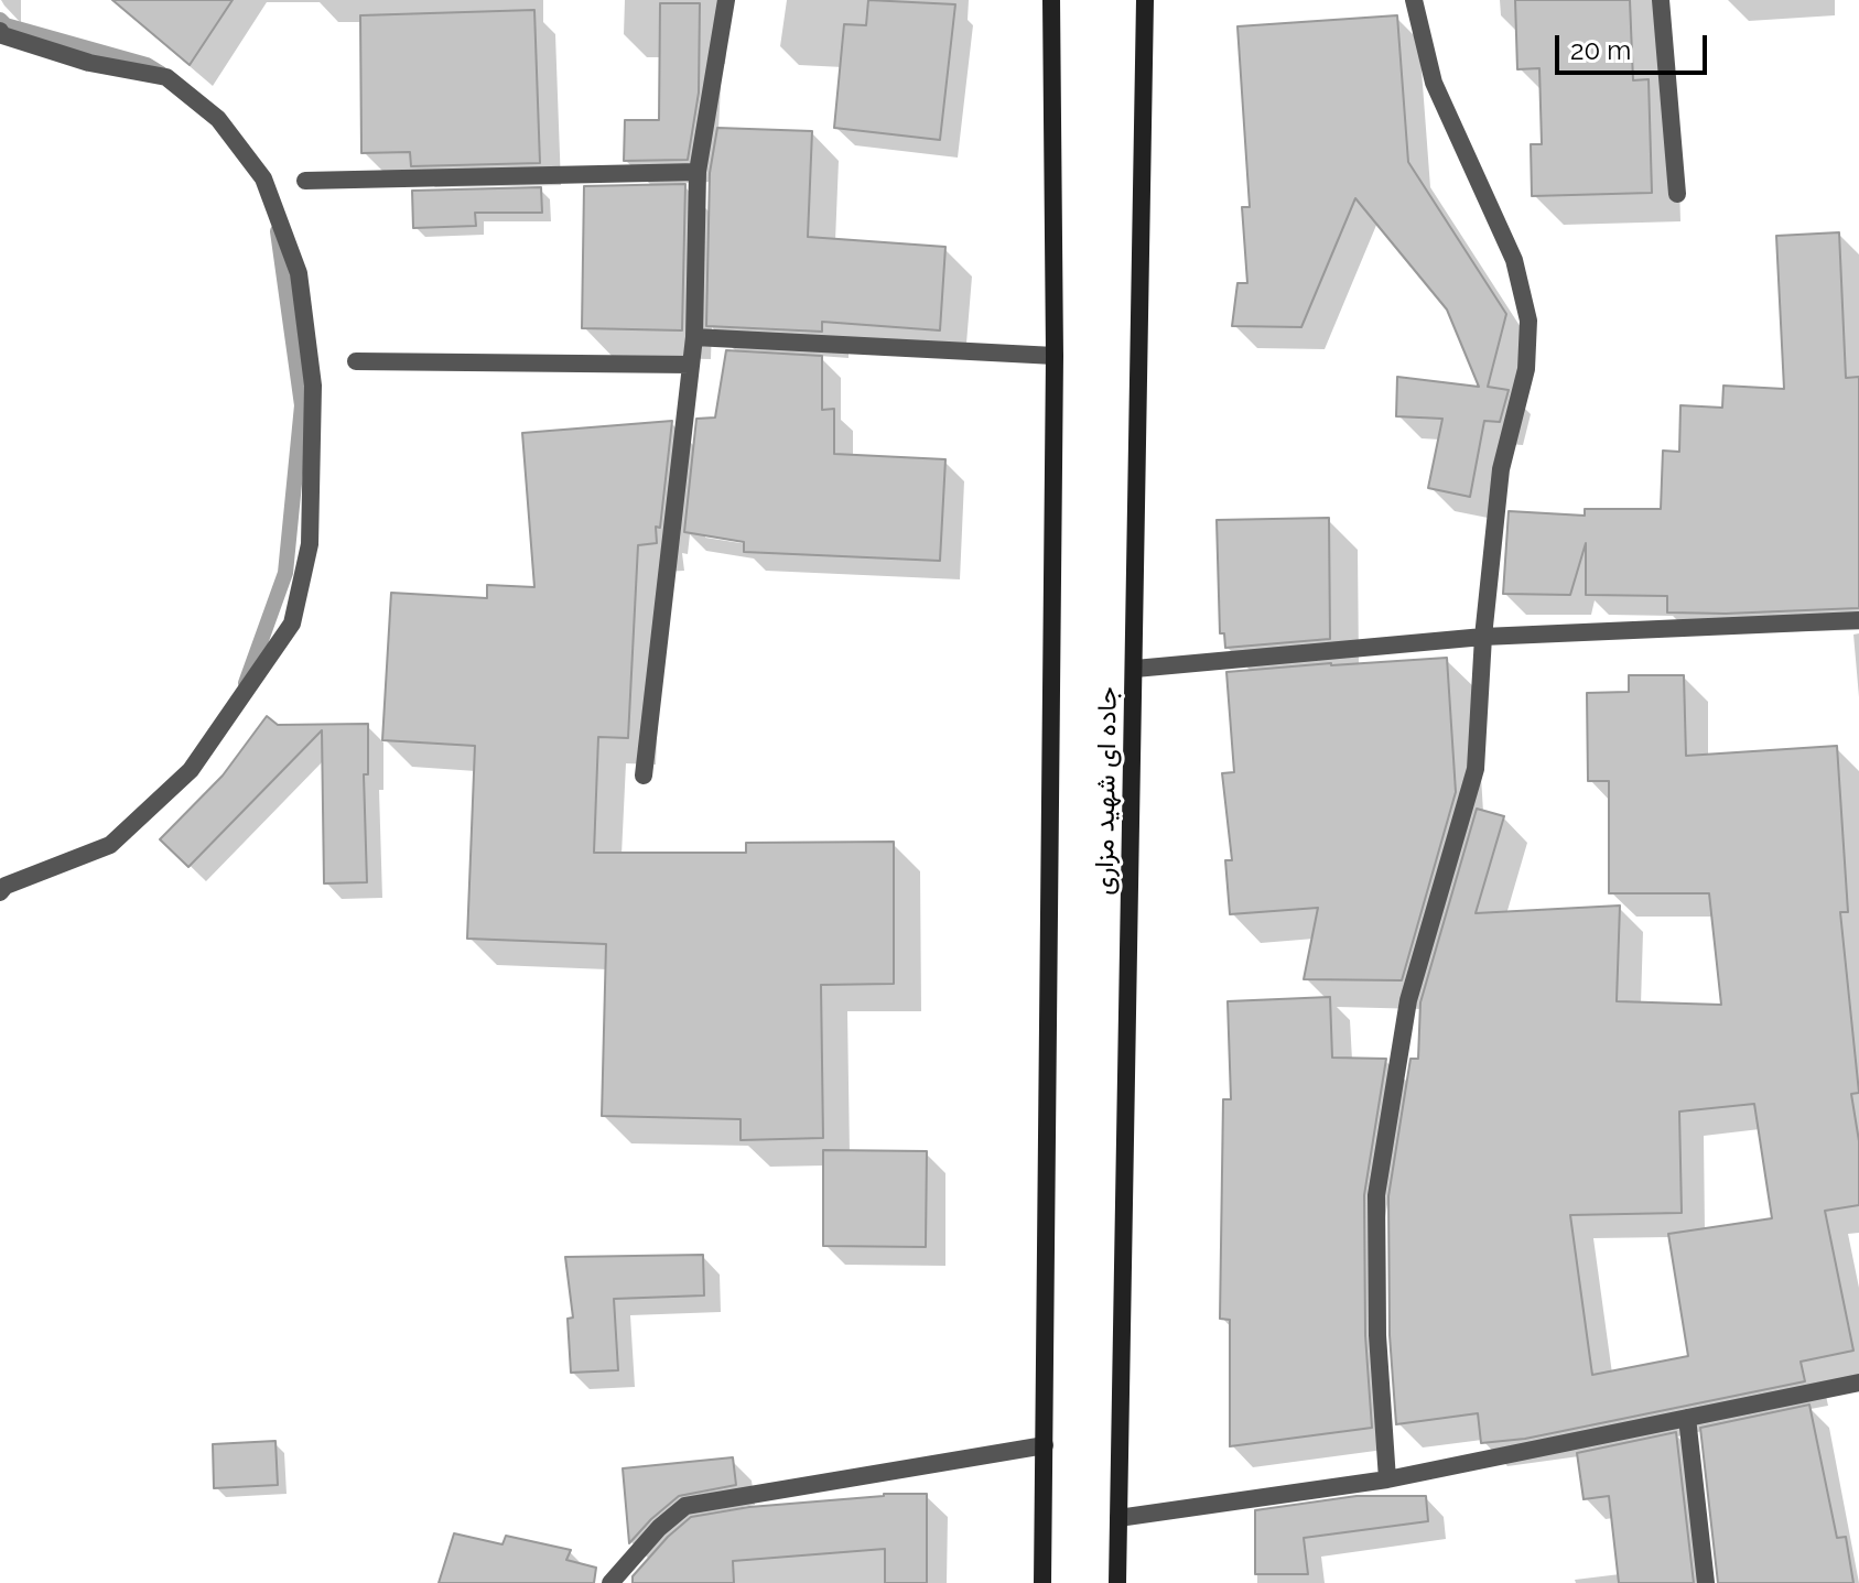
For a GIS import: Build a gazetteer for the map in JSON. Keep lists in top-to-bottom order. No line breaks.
{"streets":{"main road":["جاده ای شهید مزاری"]},"scale_bar":"20 m"}
